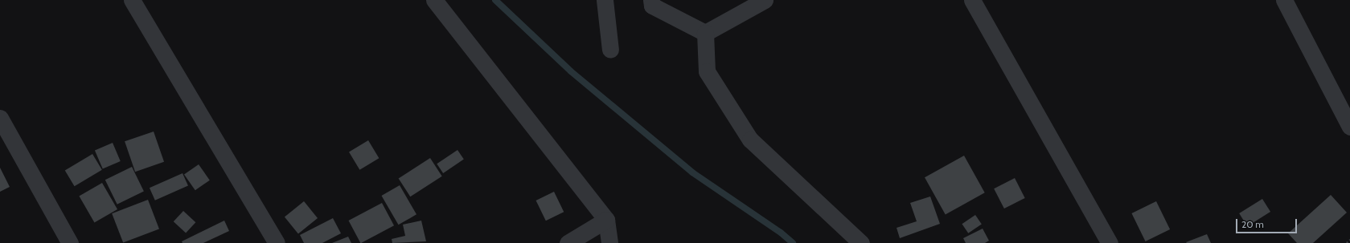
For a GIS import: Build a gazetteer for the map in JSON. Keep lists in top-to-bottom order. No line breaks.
{"scale_bar":"20 m"}
